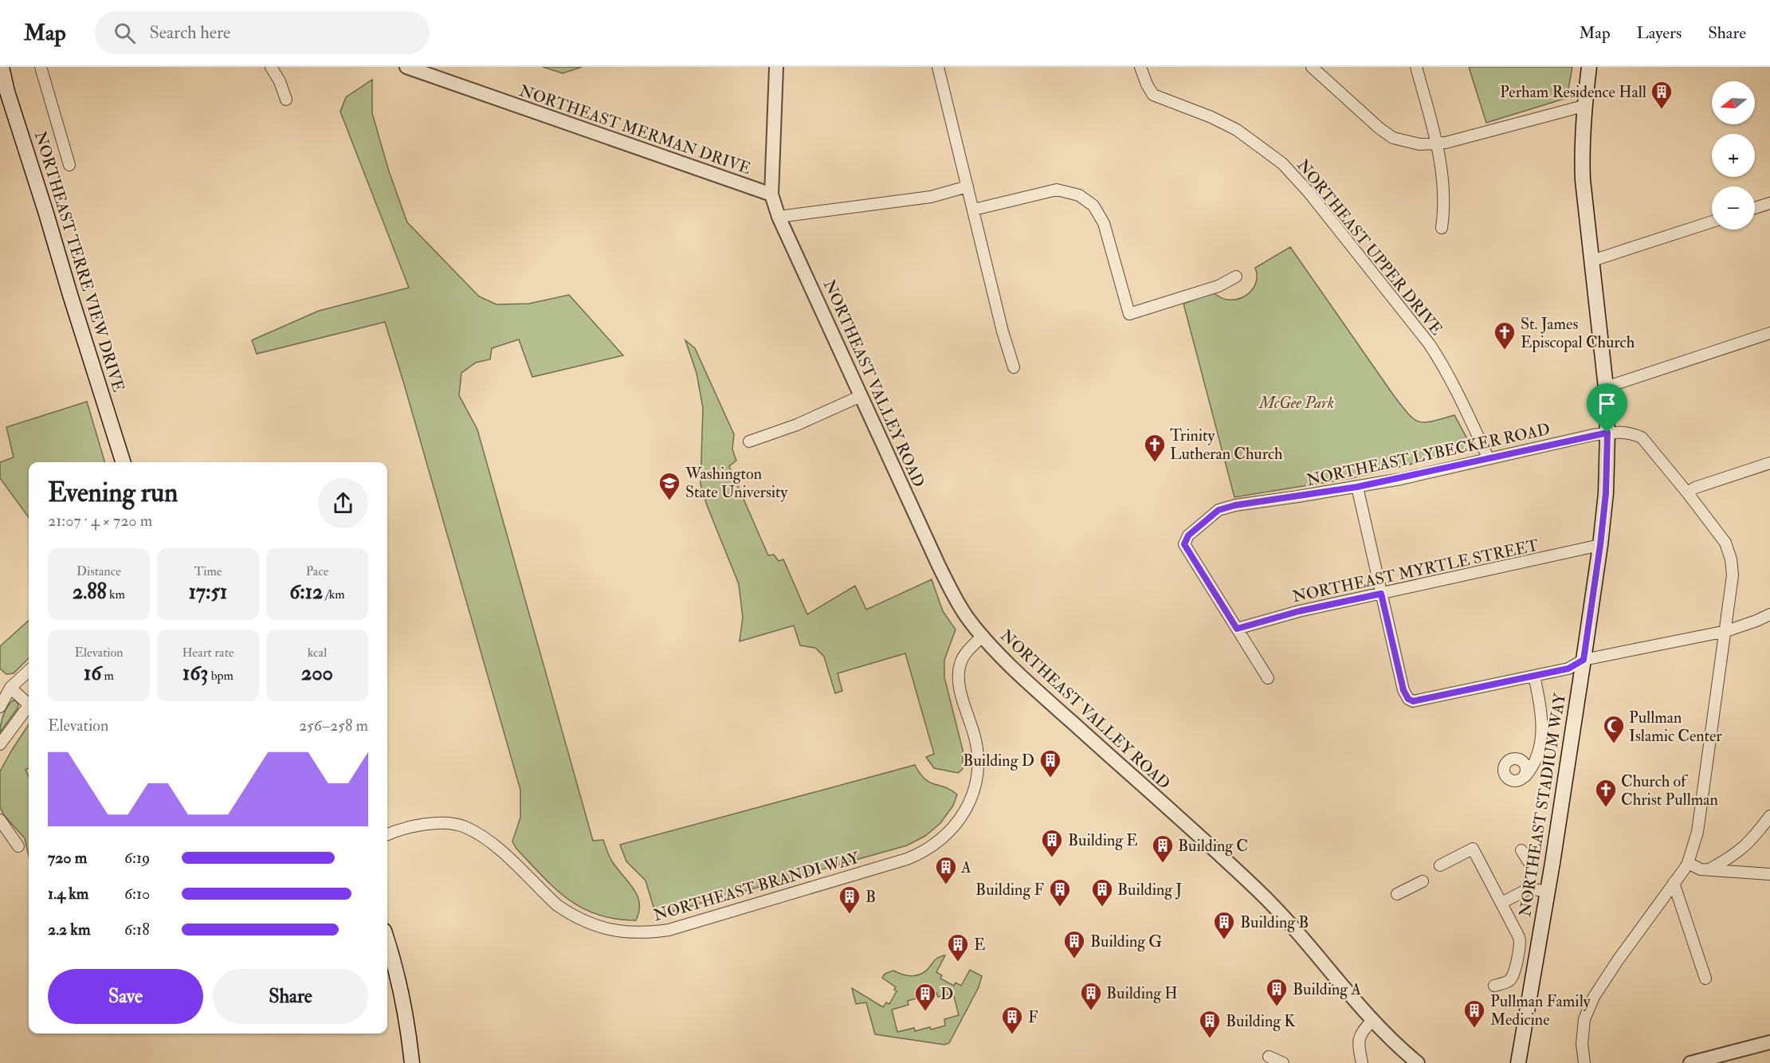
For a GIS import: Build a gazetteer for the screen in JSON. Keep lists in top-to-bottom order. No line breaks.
{"streets":{"main road":["NORTHEAST TERRE VIEW DRIVE","NORTHEAST STADIUM WAY"],"street":["NORTHEAST MERMAN DRIVE","NORTHEAST UPPER DRIVE","NORTHEAST VALLEY ROAD","NORTHEAST LYBECKER ROAD","NORTHEAST MYRTLE STREET","NORTHEAST BRANDI WAY"]},"crossings":[["NORTHEAST MERMAN DRIVE","NORTHEAST VALLEY ROAD"],["NORTHEAST UPPER DRIVE","NORTHEAST LYBECKER ROAD"],["NORTHEAST VALLEY ROAD","NORTHEAST BRANDI WAY"],["NORTHEAST LYBECKER ROAD","NORTHEAST MYRTLE STREET"],["NORTHEAST LYBECKER ROAD","NORTHEAST STADIUM WAY"],["NORTHEAST MYRTLE STREET","NORTHEAST STADIUM WAY"]],"parks":["McGee Park"],"places":{"building":["Perham Residence Hall","Building D","Building E","Building C","A","Building F","Building J","B","Building B","Building G","E","Building A","Building H","D","Pullman Family Medicine","F","Building K"],"church":["St. James Episcopal Church","Trinity Lutheran Church","Church of Christ Pullman"],"school or university":["Washington State University"],"mosque":["Pullman Islamic Center"]},"north":"left","page":{"header":"Map","search":"Search here","nav":["Map","Layers","Share"],"map_buttons":["+","−"],"heading":["Evening run","21:07 · 4 × 720 m"],"stats":[["Distance","2.88 km"],["Time","17:51"],["Pace","6:12 /km"],["Elevation","16 m"],["Heart rate","163 bpm"],["kcal","200"]],"chart":["Elevation","256–258 m"],"list":[{"name":"720 m","note":"6:19"},{"name":"1.4 km","note":"6:10"},{"name":"2.2 km","note":"6:18"}],"buttons":["Save","Share"]}}
